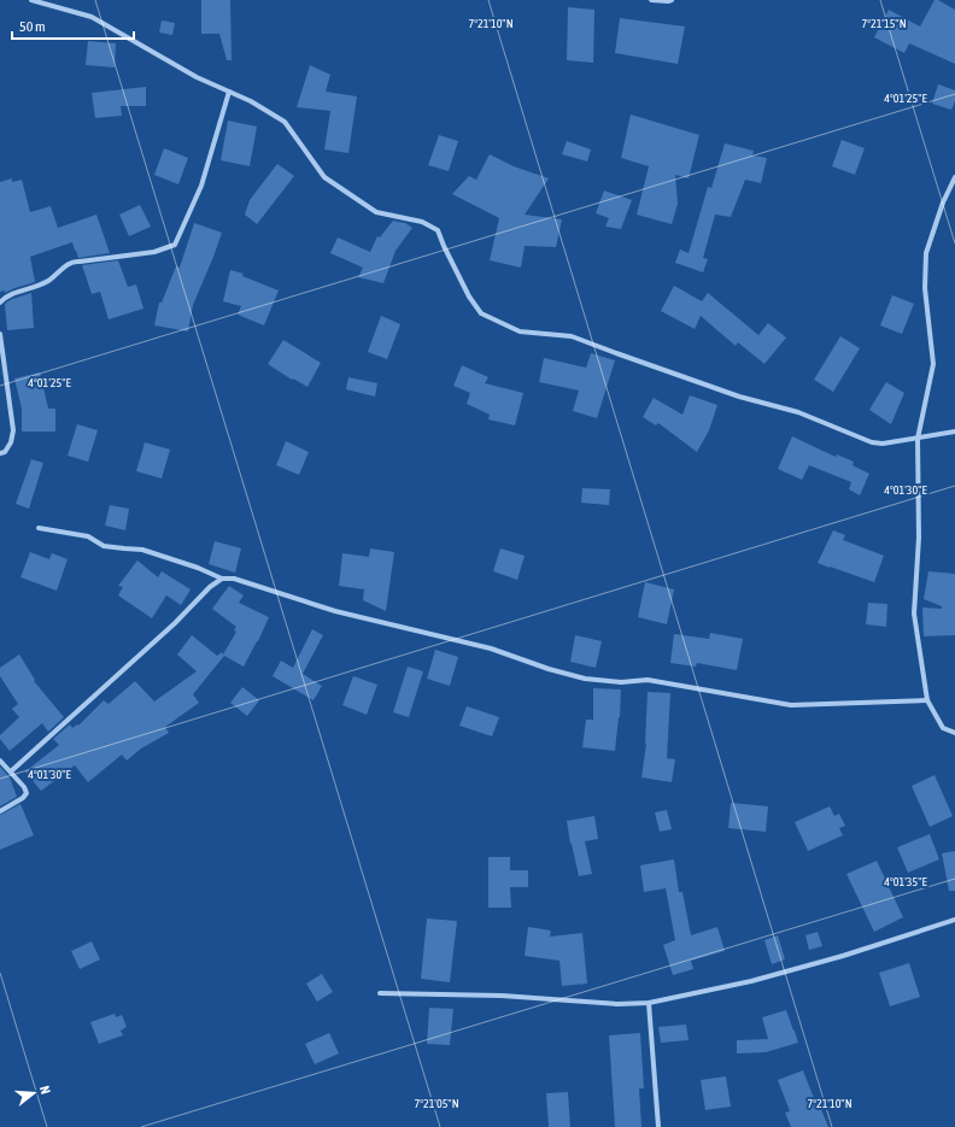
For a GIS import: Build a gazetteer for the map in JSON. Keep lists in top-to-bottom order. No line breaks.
{"scale_bar":"50 m","north":"right","coordinates":["7°21'10\"N","7°21'15\"N","4°01'25\"E","4°01'30\"E","4°01'35\"E","7°21'05\"N"]}
